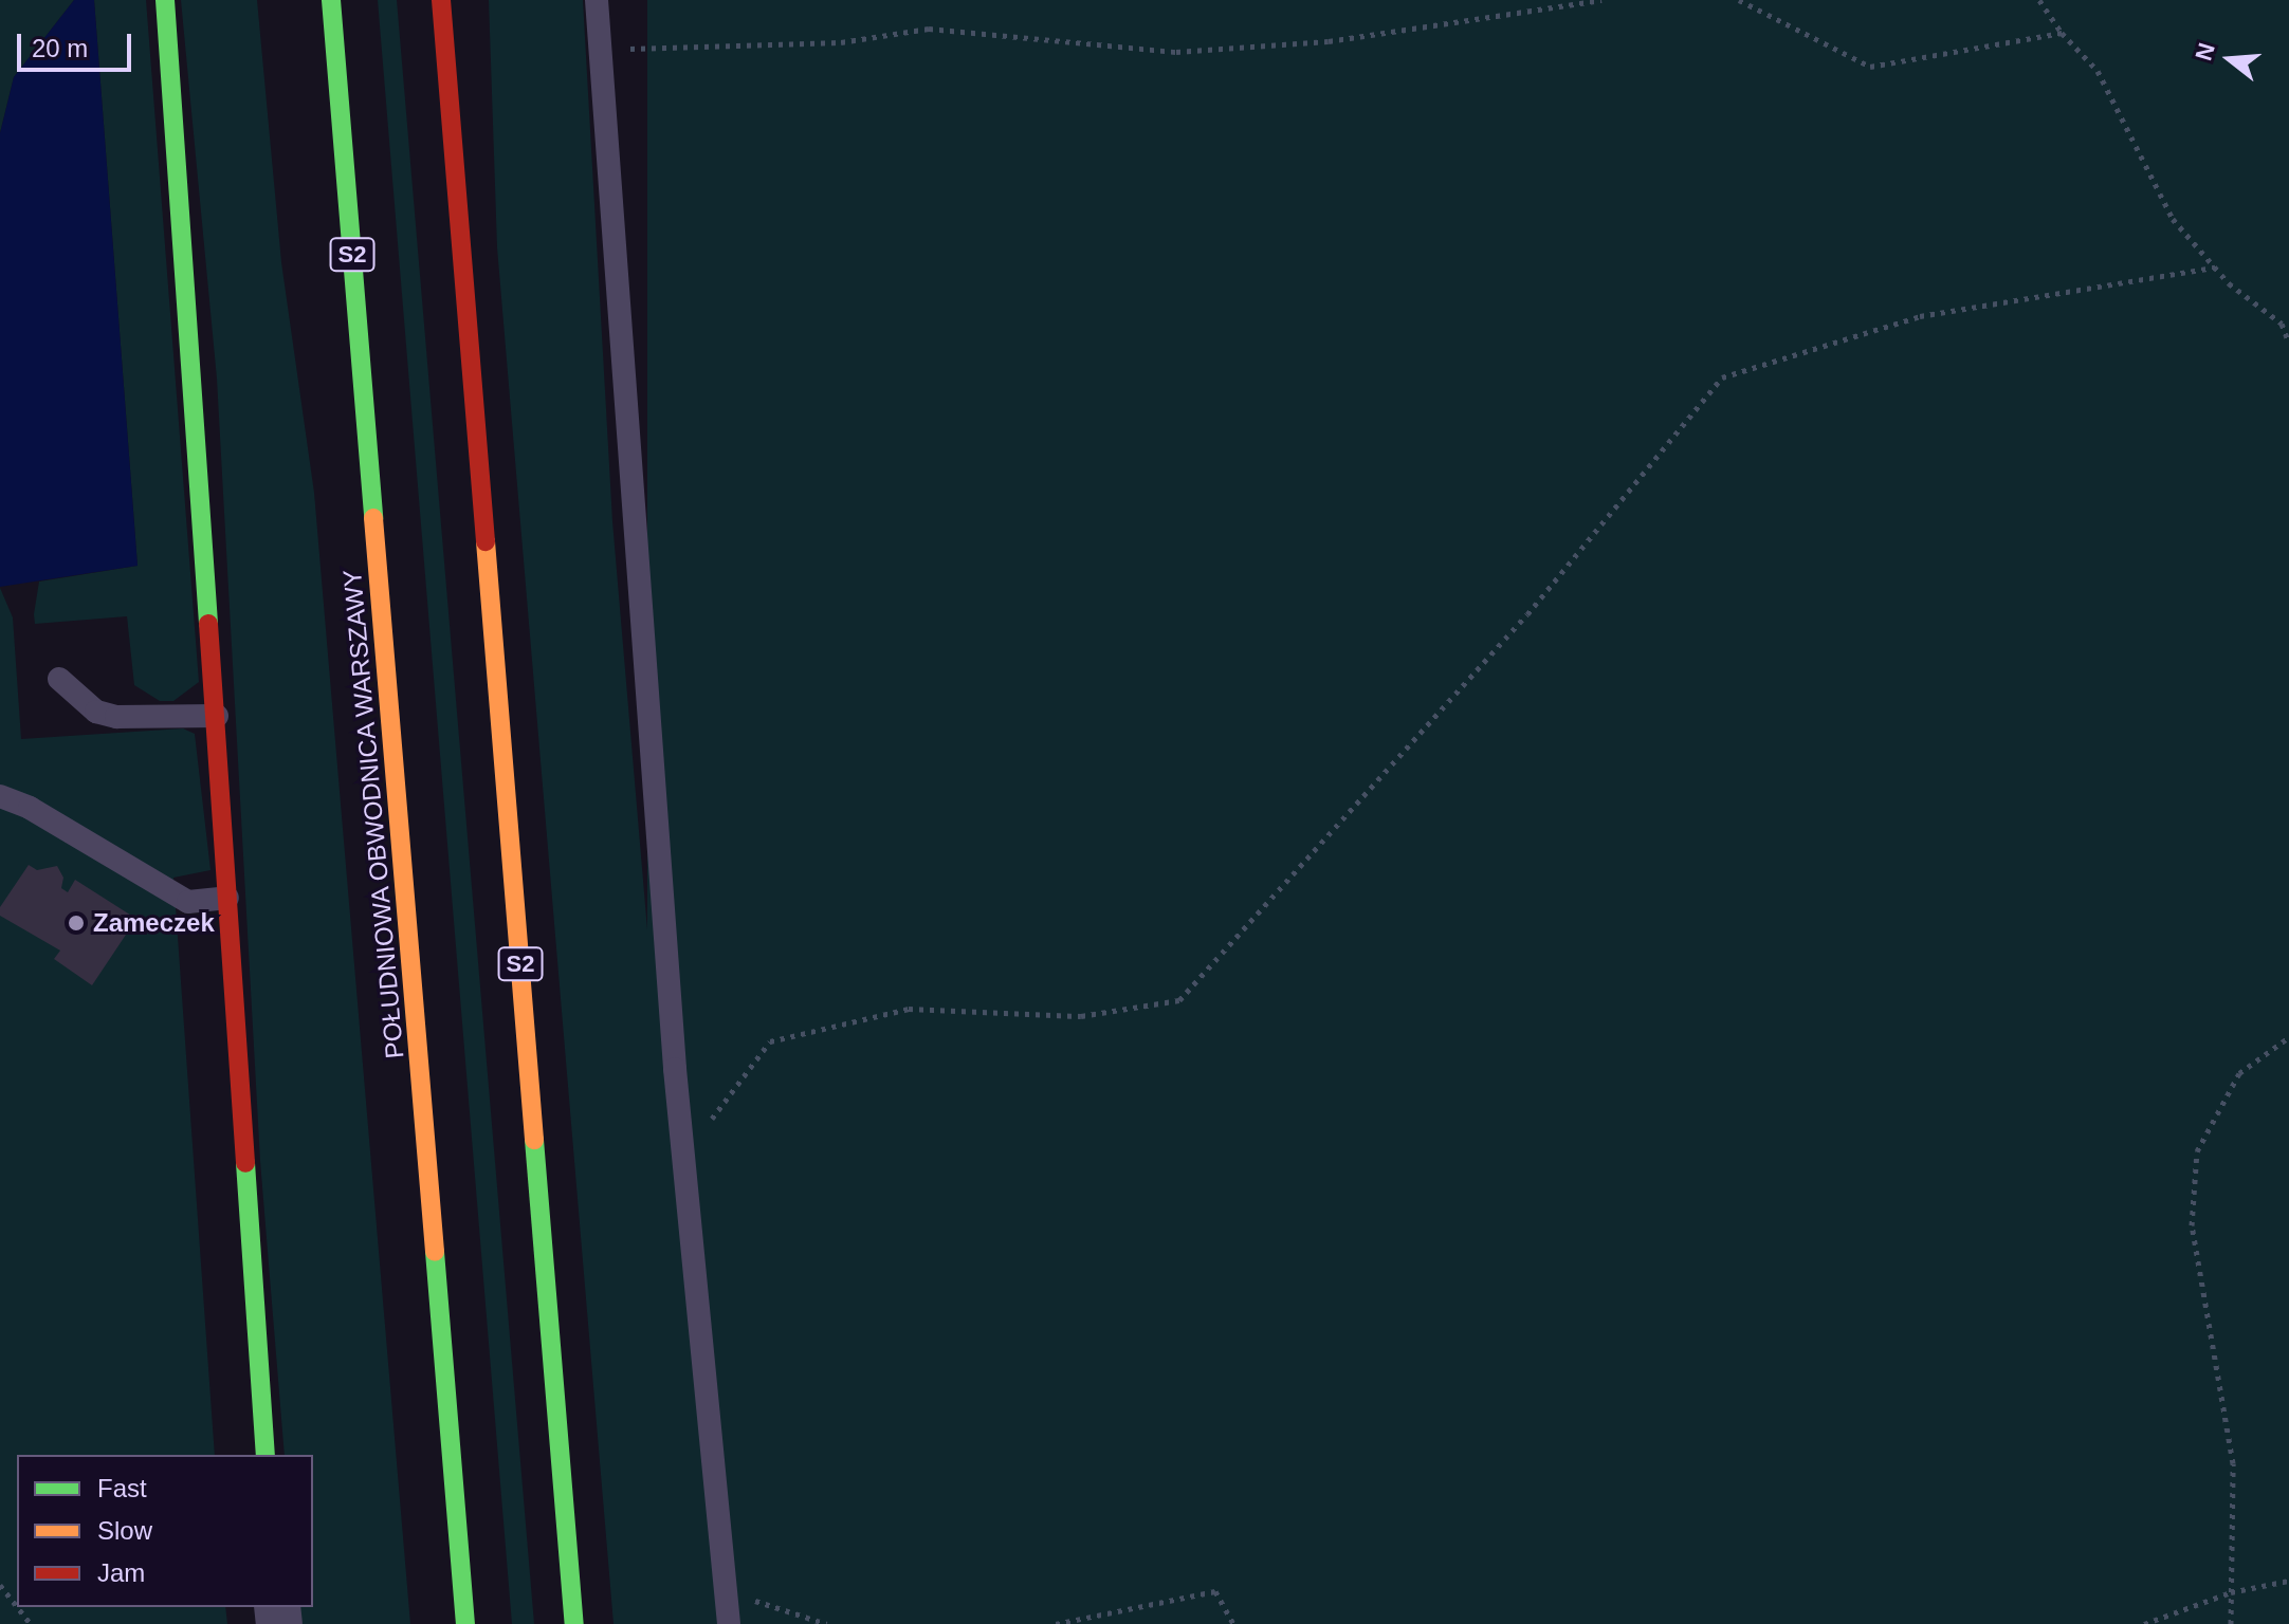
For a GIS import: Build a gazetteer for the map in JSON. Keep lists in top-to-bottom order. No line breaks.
{"streets":{"main road":["S2","POŁUDNIOWA OBWODNICA WARSZAWY"]},"places":["Zameczek"],"legend":["Fast","Slow","Jam"],"scale_bar":"20 m","north":"left"}
